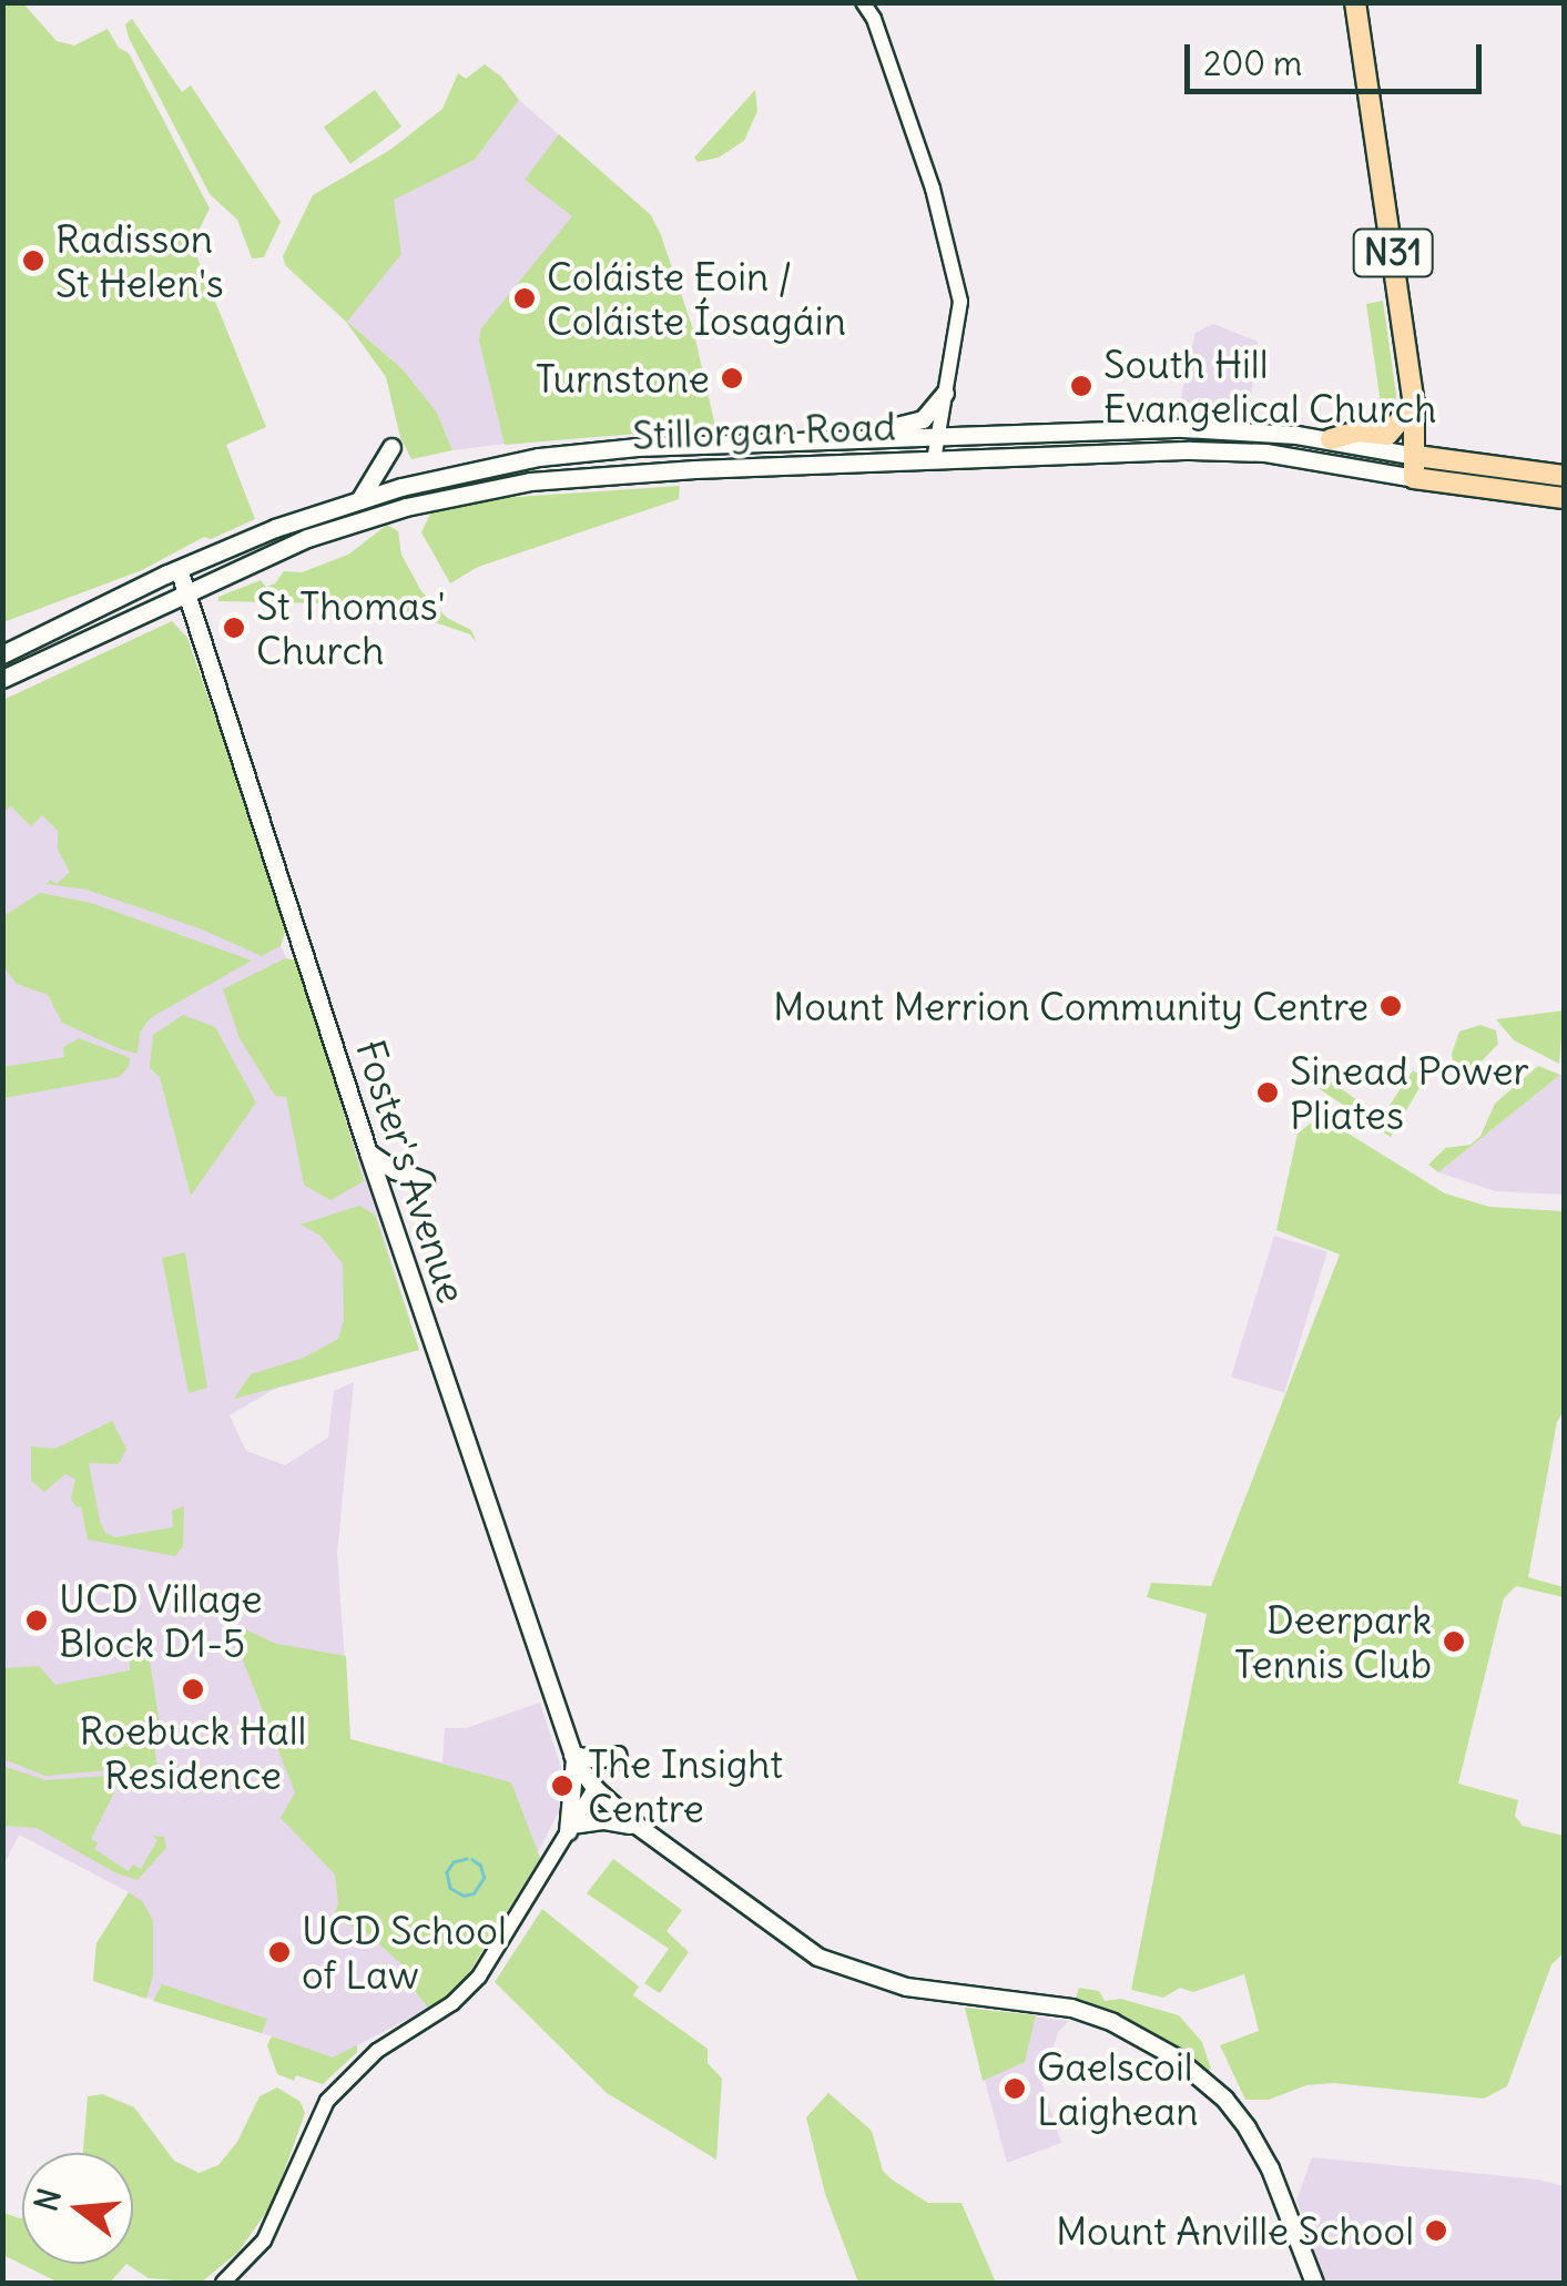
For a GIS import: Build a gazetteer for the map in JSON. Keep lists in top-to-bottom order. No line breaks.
{"streets":{"highway":["N31","Stillorgan Road"],"main road":["Foster's Avenue"]},"crossings":[["N31","Stillorgan Road"],["Stillorgan Road","Foster's Avenue"]],"places":["Radisson St Helen's","Coláiste Eoin / Coláiste Íosagáin","Turnstone","South Hill Evangelical Church","St Thomas' Church","Mount Merrion Community Centre","Sinead Power Pliates","UCD Village Block D1-5","Deerpark Tennis Club","Roebuck Hall Residence","The Insight Centre","UCD School of Law","Gaelscoil Laighean","Mount Anville School"],"scale_bar":"200 m","north":"left"}
